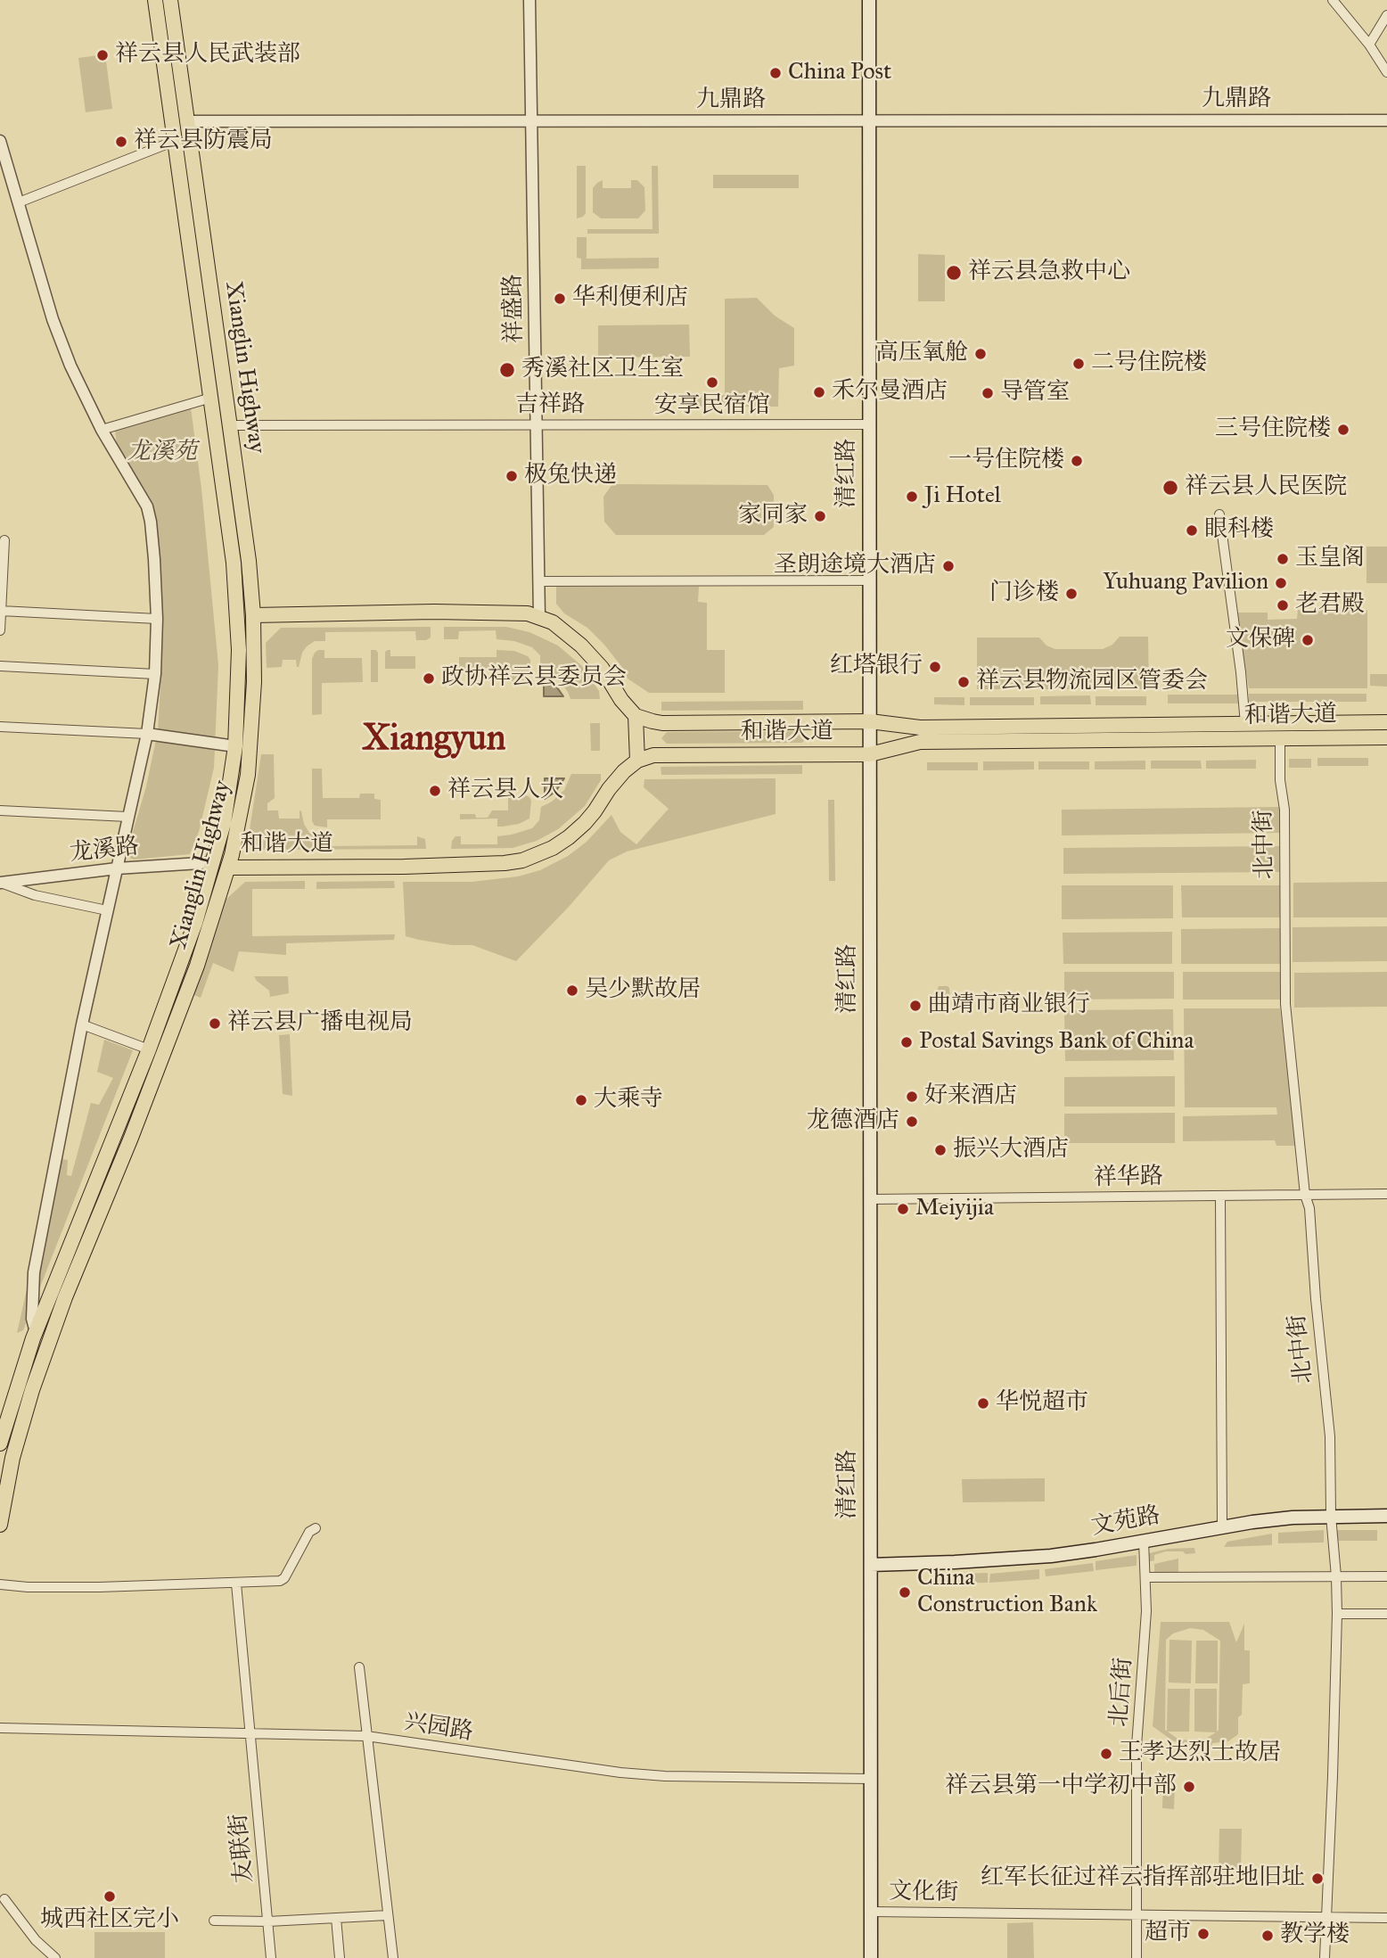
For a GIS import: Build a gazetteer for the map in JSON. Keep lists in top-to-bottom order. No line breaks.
{"streets":{"main road":["Xianglin Highway","清红路","和谐大道","文苑路"],"street":["九鼎路","祥盛路","吉祥路","北中街","龙溪路","祥华路","北后街","兴园路","友联街","文化街"]},"crossings":[["九鼎路","祥盛路"],["九鼎路","Xianglin Highway"],["九鼎路","清红路"],["祥盛路","吉祥路"],["Xianglin Highway","吉祥路"],["Xianglin Highway","和谐大道"],["Xianglin Highway","龙溪路"],["吉祥路","清红路"],["清红路","和谐大道"],["清红路","祥华路"],["清红路","文苑路"],["清红路","兴园路"],["清红路","文化街"],["和谐大道","北中街"],["北中街","祥华路"],["北中街","文苑路"],["北中街","文化街"],["文苑路","北后街"],["北后街","文化街"],["兴园路","友联街"]],"districts":["Xiangyun"],"parks":["龙溪苑"],"places":["祥云县人民武装部","China Post","祥云县防震局","祥云县急救中心","华利便利店","高压氧舱","二号住院楼","秀溪社区卫生室","安享民宿馆","禾尔曼酒店","导管室","三号住院楼","一号住院楼","极兔快递","祥云县人民医院","Ji Hotel","家同家","眼科楼","玉皇阁","圣朗途境大酒店","Yuhuang Pavilion","门诊楼","老君殿","文保碑","红塔银行","政协祥云县委员会","祥云县物流园区管委会","祥云县人大","吴少默故居","曲靖市商业银行","祥云县广播电视局","Postal Savings Bank of China","好来酒店","大乘寺","龙德酒店","振兴大酒店","Meiyijia","华悦超市","China Construction Bank","王孝达烈士故居","祥云县第一中学初中部","红军长征过祥云指挥部驻地旧址","城西社区完小","超市","教学楼"]}
